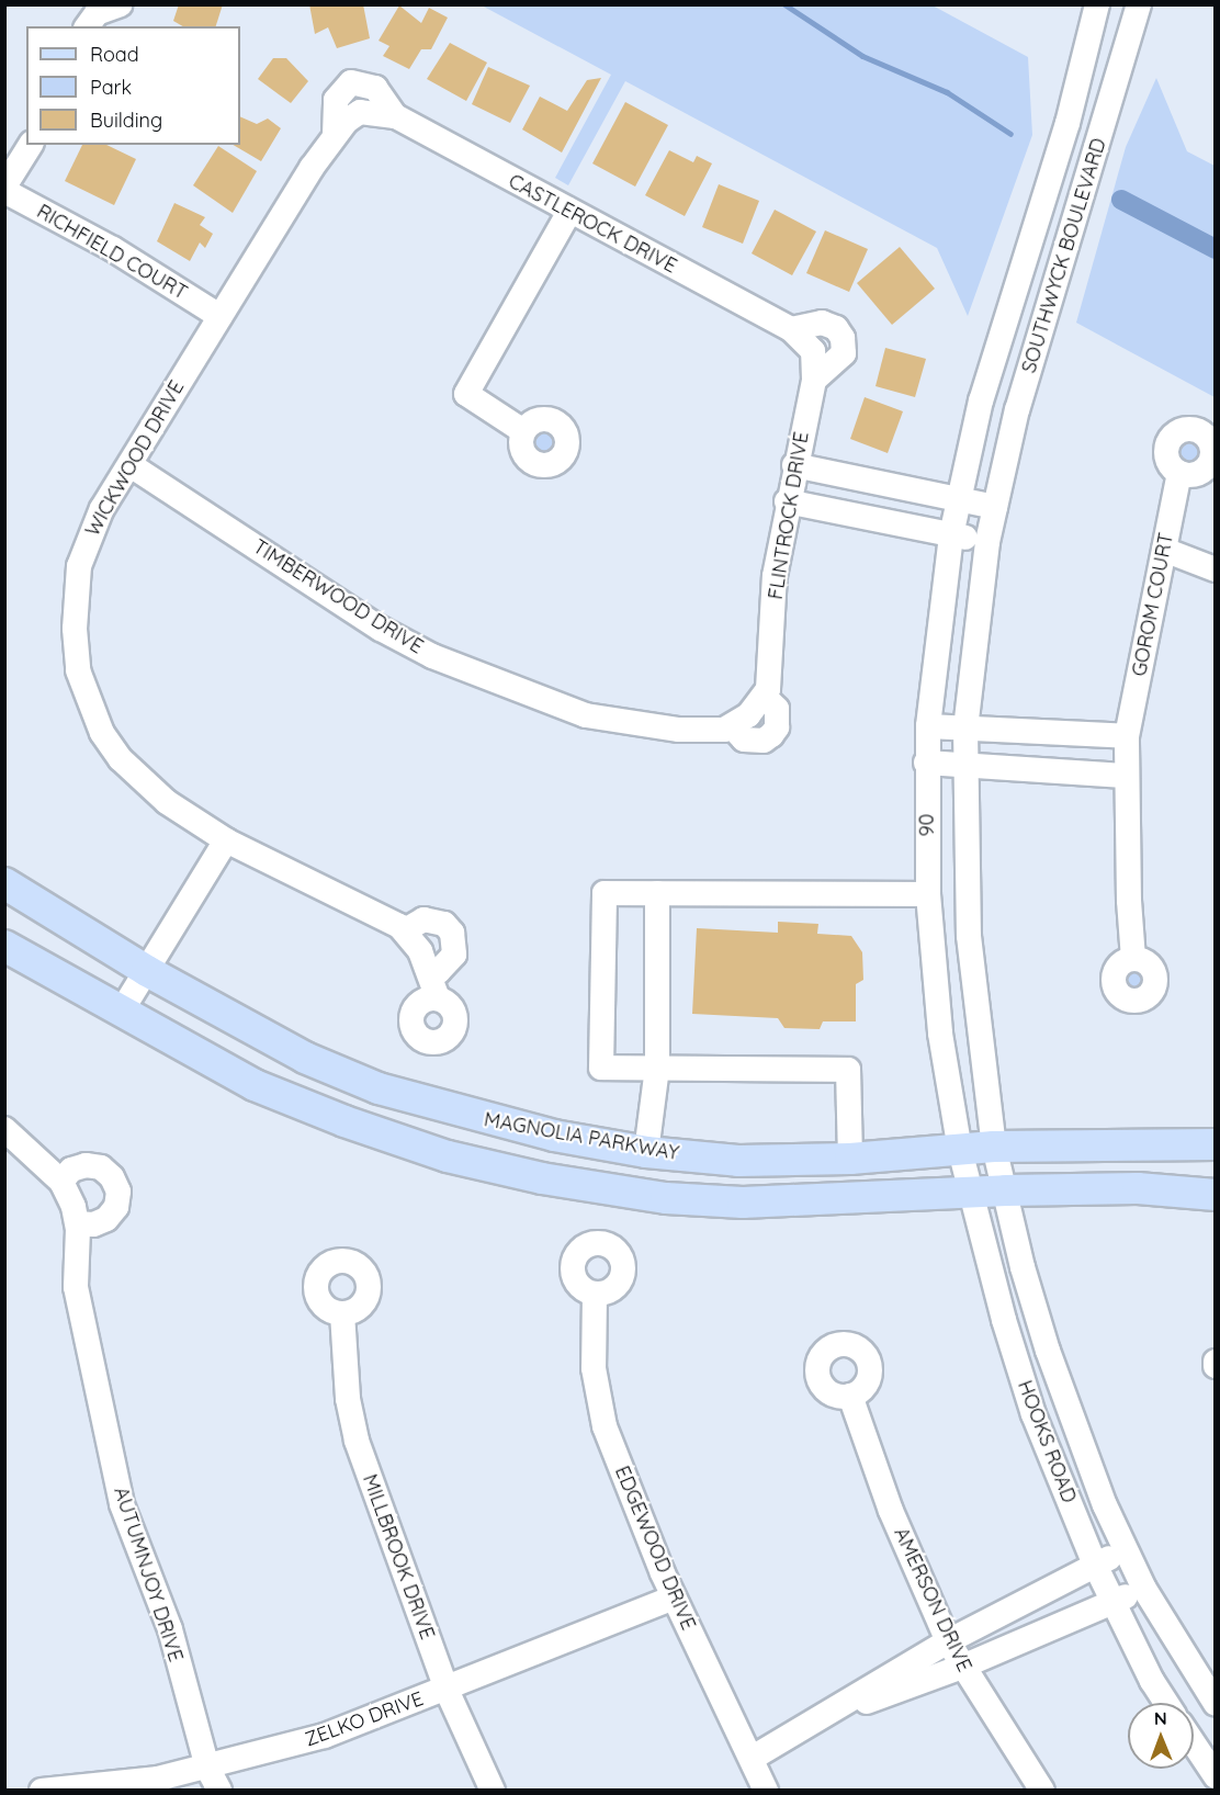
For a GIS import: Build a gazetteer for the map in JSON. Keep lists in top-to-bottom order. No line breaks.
{"streets":{"main road":["MAGNOLIA PARKWAY"],"street":["CASTLEROCK DRIVE","RICHFIELD COURT","SOUTHWYCK BOULEVARD","WICKWOOD DRIVE","FLINTROCK DRIVE","TIMBERWOOD DRIVE","GOROM COURT","90","HOOKS ROAD","EDGEWOOD DRIVE","MILLBROOK DRIVE","AUTUMNJOY DRIVE","AMERSON DRIVE","ZELKO DRIVE"]},"crossings":[["CASTLEROCK DRIVE","WICKWOOD DRIVE"],["CASTLEROCK DRIVE","FLINTROCK DRIVE"],["RICHFIELD COURT","WICKWOOD DRIVE"],["SOUTHWYCK BOULEVARD","90"],["WICKWOOD DRIVE","TIMBERWOOD DRIVE"],["FLINTROCK DRIVE","TIMBERWOOD DRIVE"],["90","MAGNOLIA PARKWAY"],["90","HOOKS ROAD"],["MAGNOLIA PARKWAY","HOOKS ROAD"],["EDGEWOOD DRIVE","ZELKO DRIVE"],["MILLBROOK DRIVE","ZELKO DRIVE"],["AUTUMNJOY DRIVE","ZELKO DRIVE"]],"legend":["Road","Park","Building"],"north":"top"}
